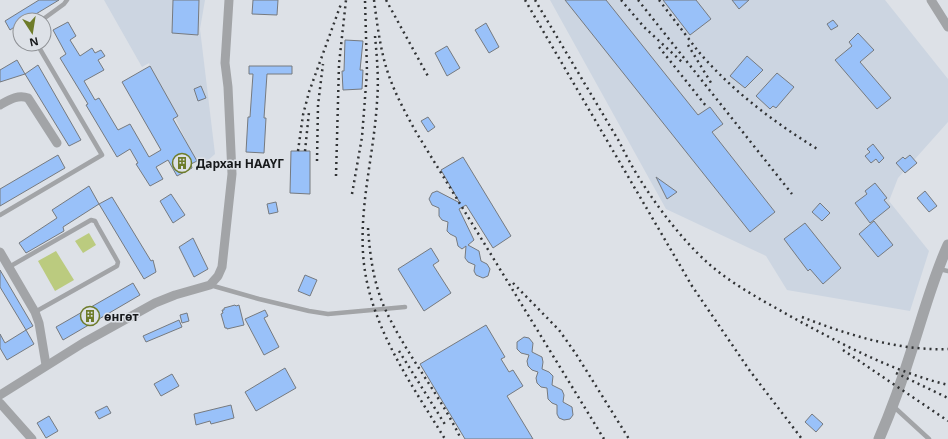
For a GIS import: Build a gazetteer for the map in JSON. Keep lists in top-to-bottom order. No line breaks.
{"places":{"building":["Дархан НААҮГ","өнгөт"]},"north":"bottom"}
